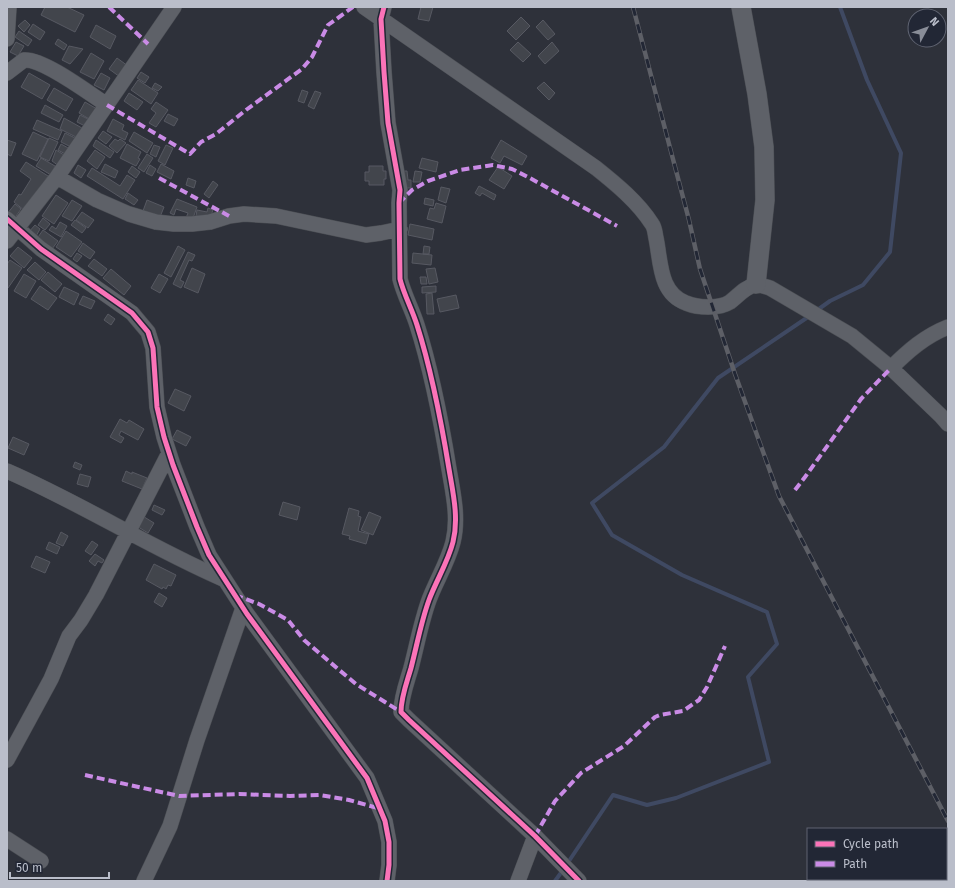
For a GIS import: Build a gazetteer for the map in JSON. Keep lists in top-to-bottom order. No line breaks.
{"legend":["Cycle path","Path"],"scale_bar":"50 m","north":"top right"}
